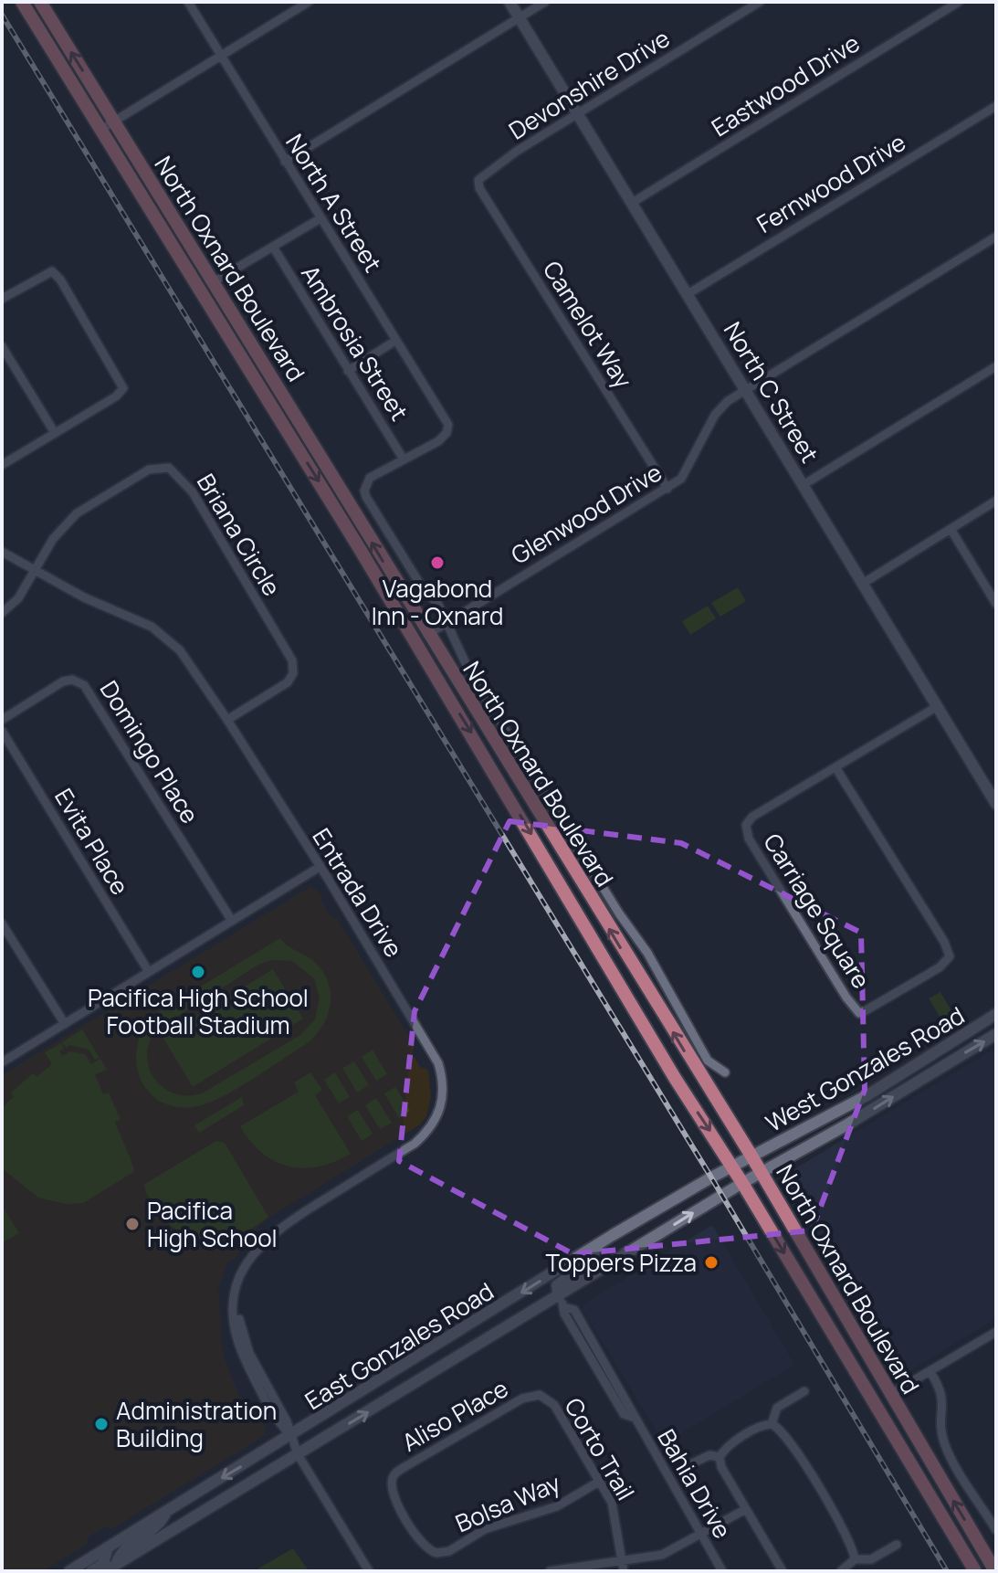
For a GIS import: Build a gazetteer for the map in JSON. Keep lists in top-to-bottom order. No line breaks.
{"streets":{"main road":["North Oxnard Boulevard","North C Street","West Gonzales Road","East Gonzales Road"],"street":["Devonshire Drive","Eastwood Drive","Fernwood Drive","North A Street","Camelot Way","Ambrosia Street","Glenwood Drive","Briana Circle","Domingo Place","Evita Place","Entrada Drive","Carriage Square","Aliso Place","Corto Trail","Bahia Drive","Bolsa Way"]},"crossings":[["Devonshire Drive","Camelot Way"],["Devonshire Drive","North C Street"],["Eastwood Drive","North C Street"],["Fernwood Drive","North C Street"],["North A Street","Ambrosia Street"],["North Oxnard Boulevard","Glenwood Drive"],["North Oxnard Boulevard","West Gonzales Road"],["North Oxnard Boulevard","East Gonzales Road"],["Camelot Way","Glenwood Drive"],["North C Street","Glenwood Drive"],["North C Street","Carriage Square"],["Briana Circle","Entrada Drive"],["Entrada Drive","East Gonzales Road"],["West Gonzales Road","East Gonzales Road"],["East Gonzales Road","Bahia Drive"],["Aliso Place","Corto Trail"],["Aliso Place","Bolsa Way"],["Corto Trail","Bolsa Way"]],"places":["Vagabond Inn - Oxnard","Pacifica High School Football Stadium","Pacifica High School","Toppers Pizza","Administration Building"]}
